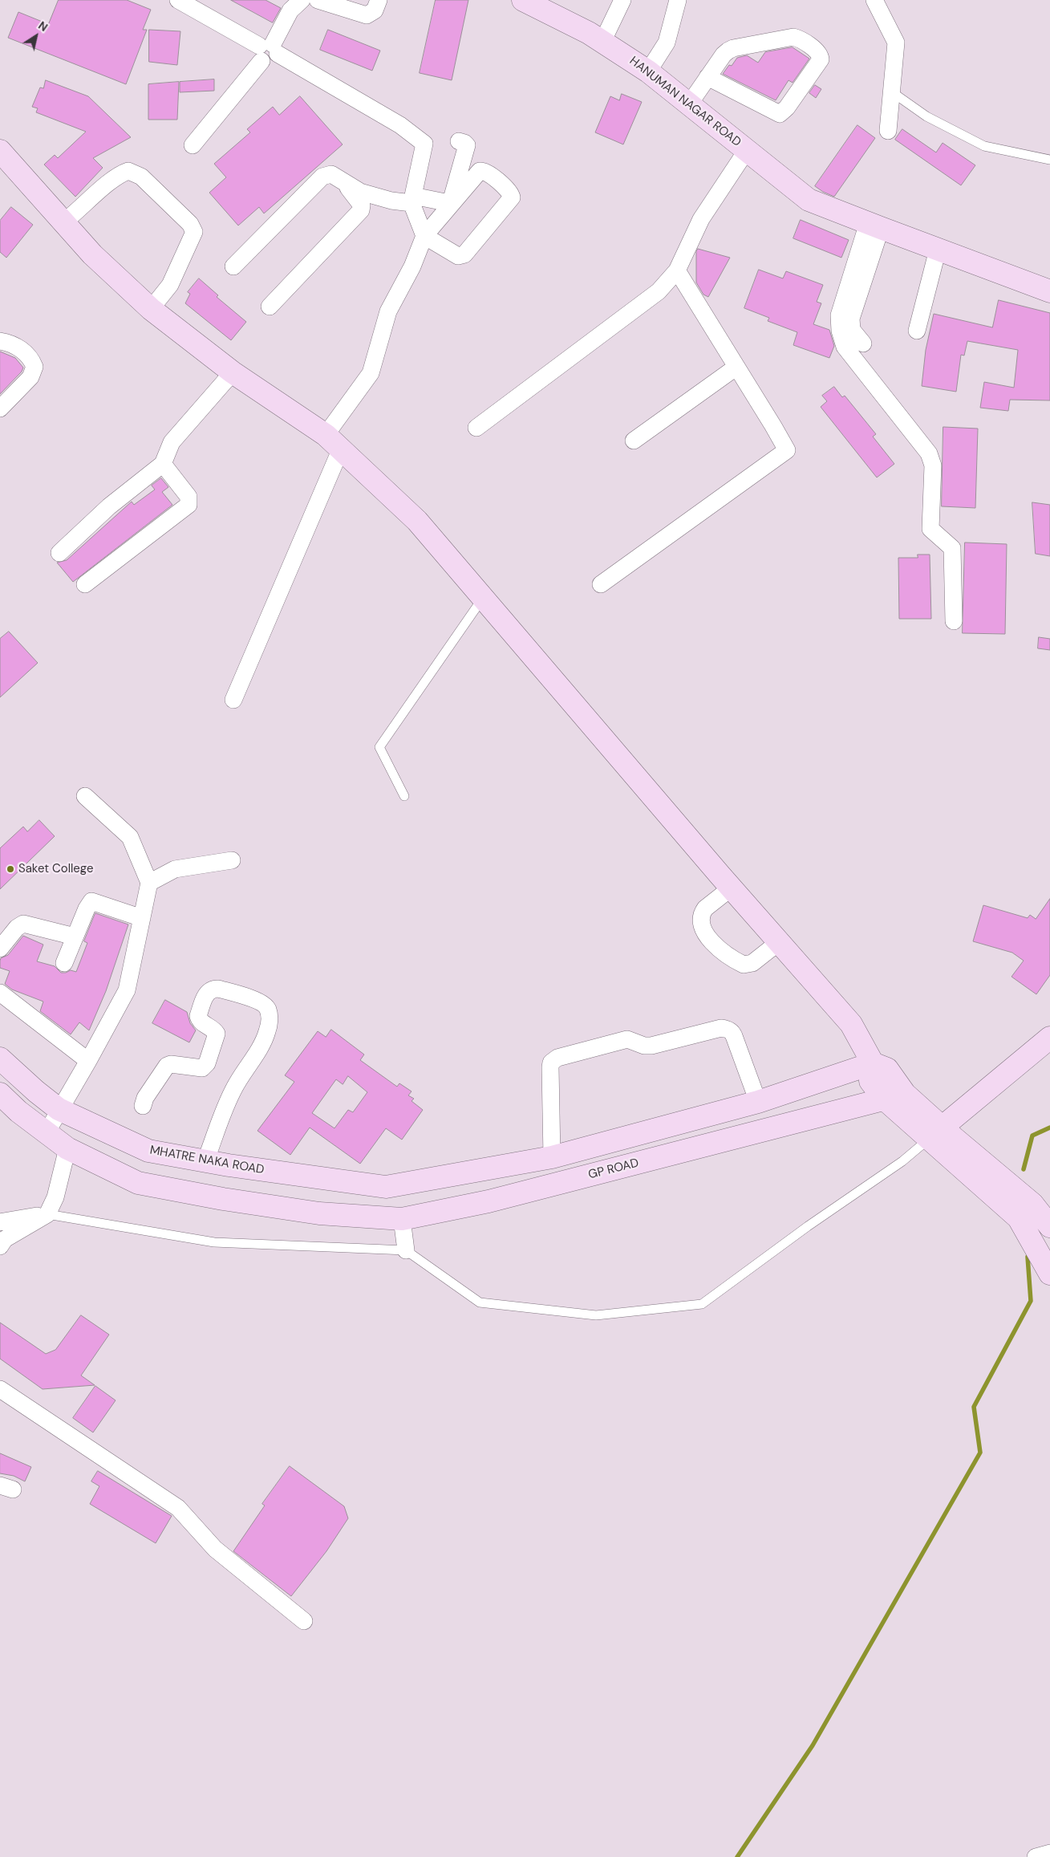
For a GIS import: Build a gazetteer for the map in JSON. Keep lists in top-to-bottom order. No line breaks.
{"streets":{"street":["HANUMAN NAGAR ROAD","MHATRE NAKA ROAD","GP ROAD"]},"places":["Saket College"],"north":"top right"}
